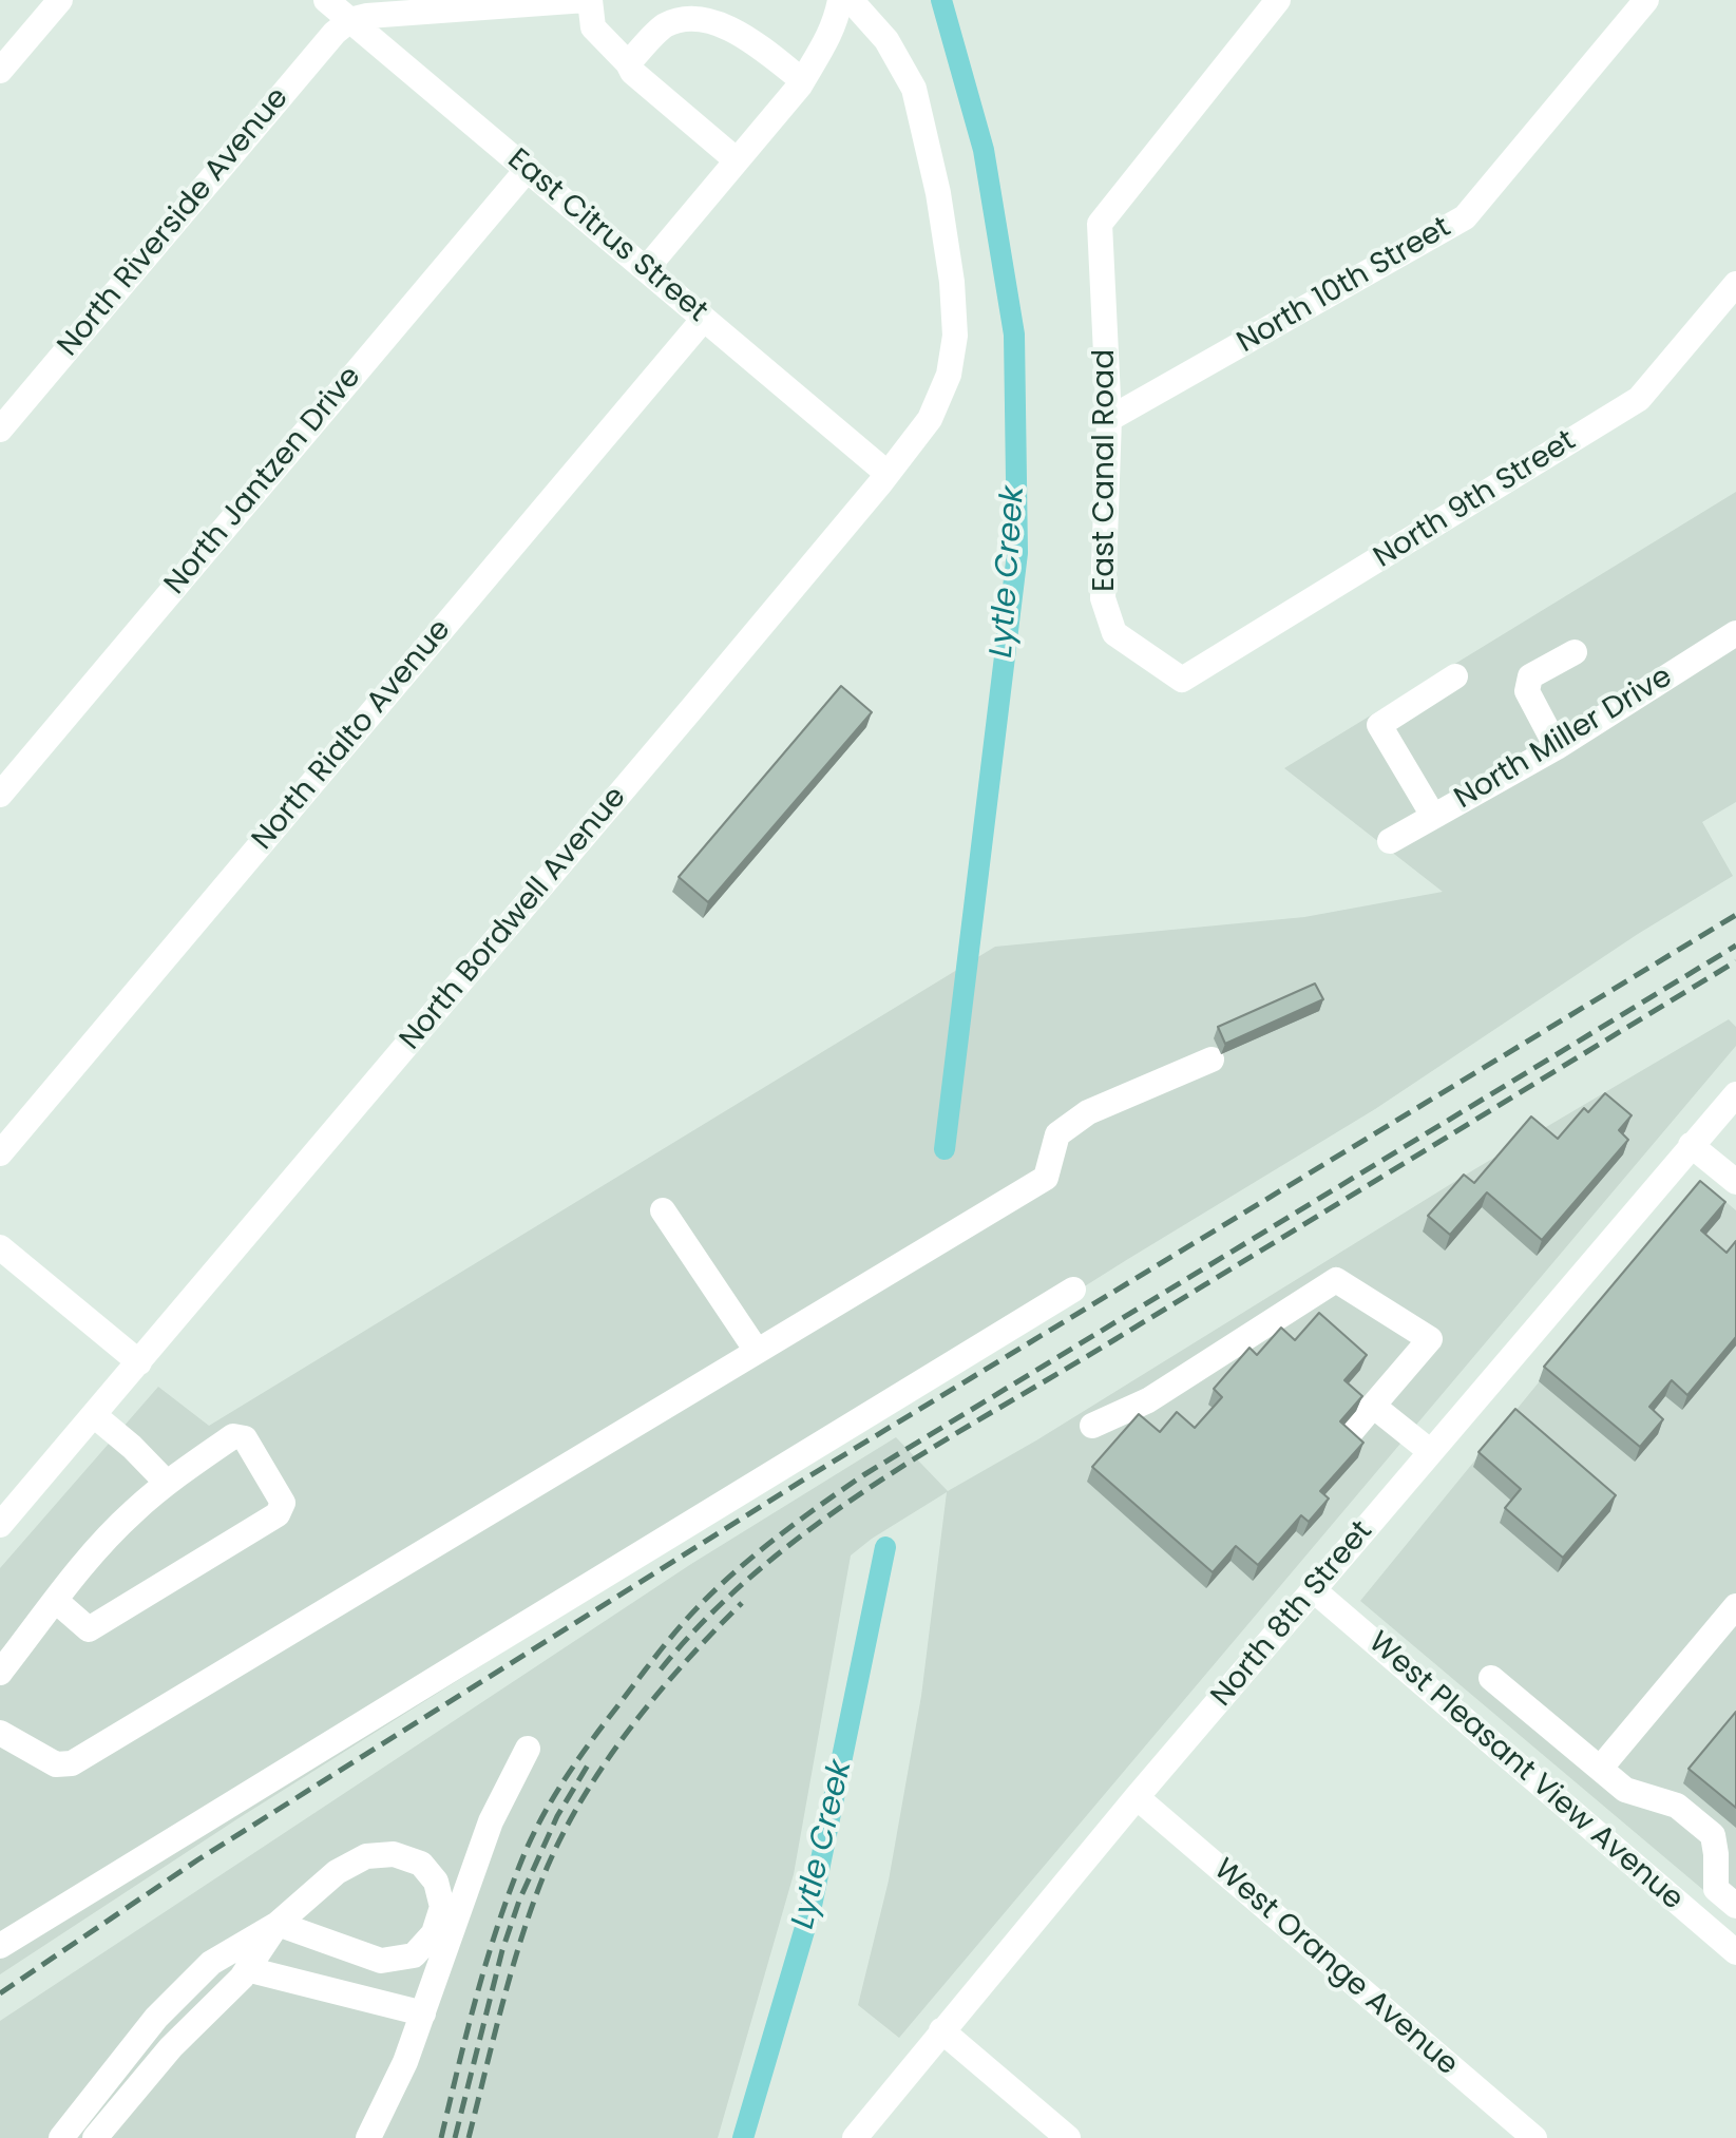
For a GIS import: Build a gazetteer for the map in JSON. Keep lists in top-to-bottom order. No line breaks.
{"streets":{"street":["North Riverside Avenue","East Citrus Street","North 10th Street","East Canal Road","North Jantzen Drive","North 9th Street","North Rialto Avenue","North Miller Drive","North Bordwell Avenue","North 8th Street","West Pleasant View Avenue","West Orange Avenue"]},"crossings":[["North Riverside Avenue","East Citrus Street"],["East Citrus Street","North Jantzen Drive"],["East Citrus Street","North Rialto Avenue"],["East Citrus Street","North Bordwell Avenue"],["North 10th Street","East Canal Road"],["East Canal Road","North 9th Street"],["North 8th Street","West Pleasant View Avenue"],["North 8th Street","West Orange Avenue"]],"water":["Lytle Creek"]}
